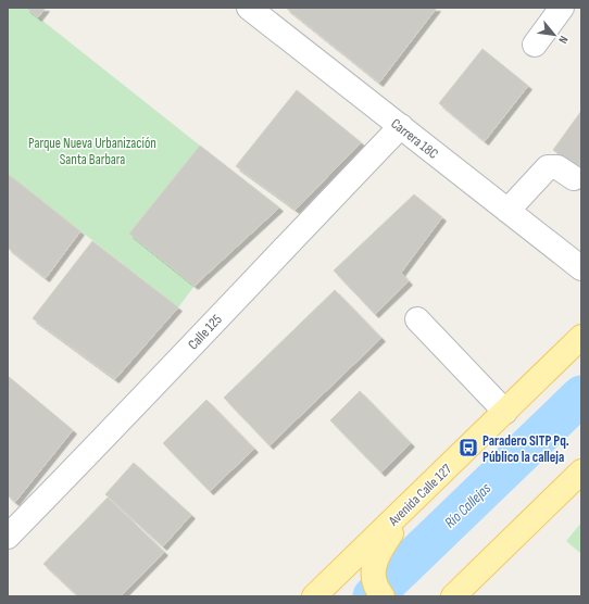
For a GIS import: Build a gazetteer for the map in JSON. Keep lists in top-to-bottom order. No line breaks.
{"streets":{"main road":["Avenida Calle 127"],"street":["Carrera 18C","Calle 125"]},"crossings":[["Carrera 18C","Calle 125"]],"water":["Río Callejas"],"parks":["Parque Nueva Urbanización Santa Barbara"],"places":{"bus stop":["Paradero SITP Pq. Público la calleja"]},"north":"bottom right"}
